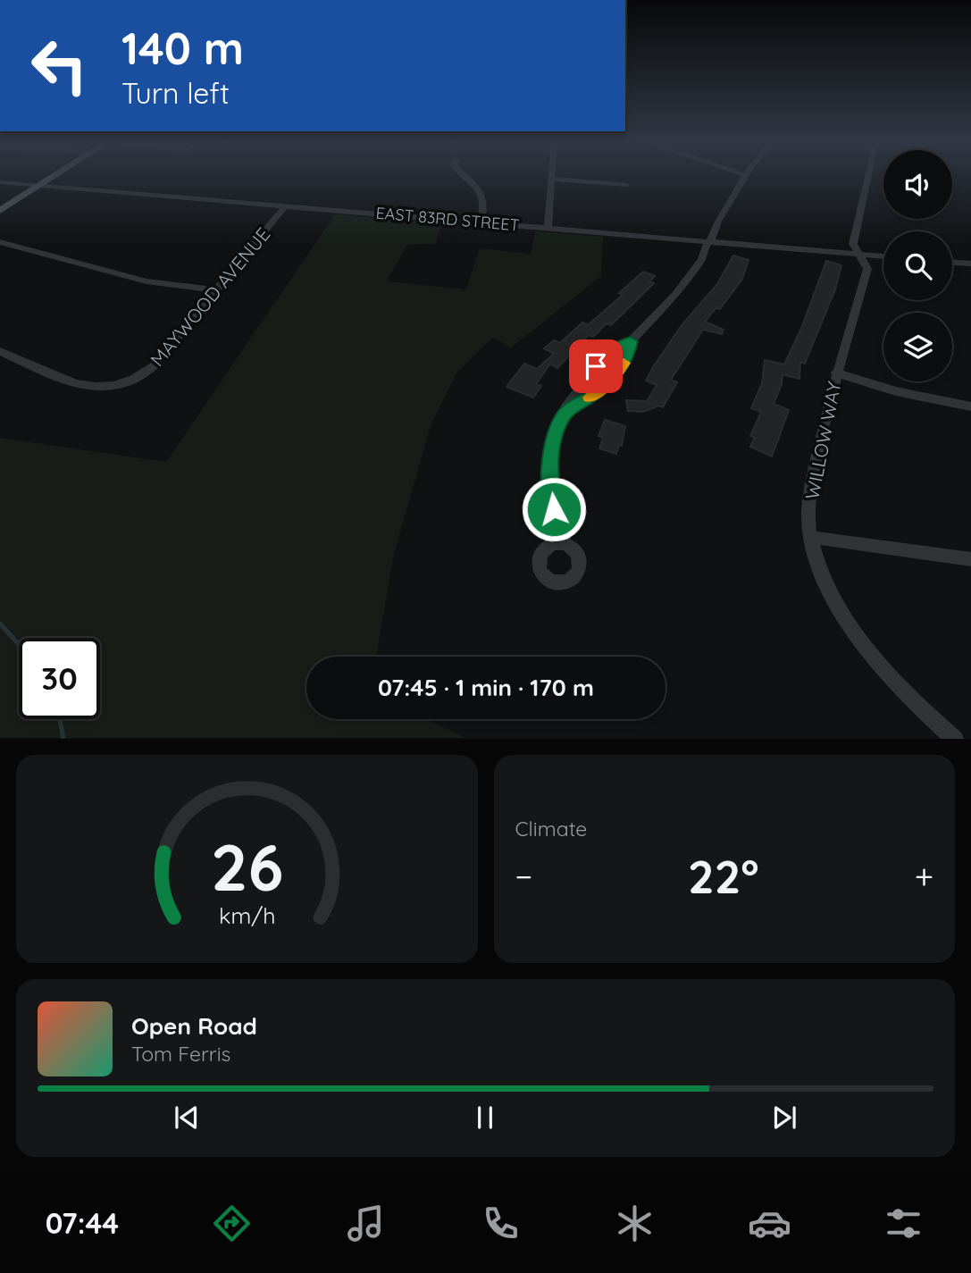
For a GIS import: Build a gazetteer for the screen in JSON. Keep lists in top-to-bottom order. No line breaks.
{"streets":{"street":["EAST 83RD STREET","MAYWOOD AVENUE","WILLOW WAY"]},"crossings":[["EAST 83RD STREET","MAYWOOD AVENUE"],["EAST 83RD STREET","WILLOW WAY"]],"page":{"turn":["140 m","Turn left"],"limit":"30","trip":"07:45 · 1 min · 170 m","tile":"Climate","heat":["−","22°","+"],"song":["Open Road","Tom Ferris"],"tabs":"07:44","gauge":["26","km/h"]}}
